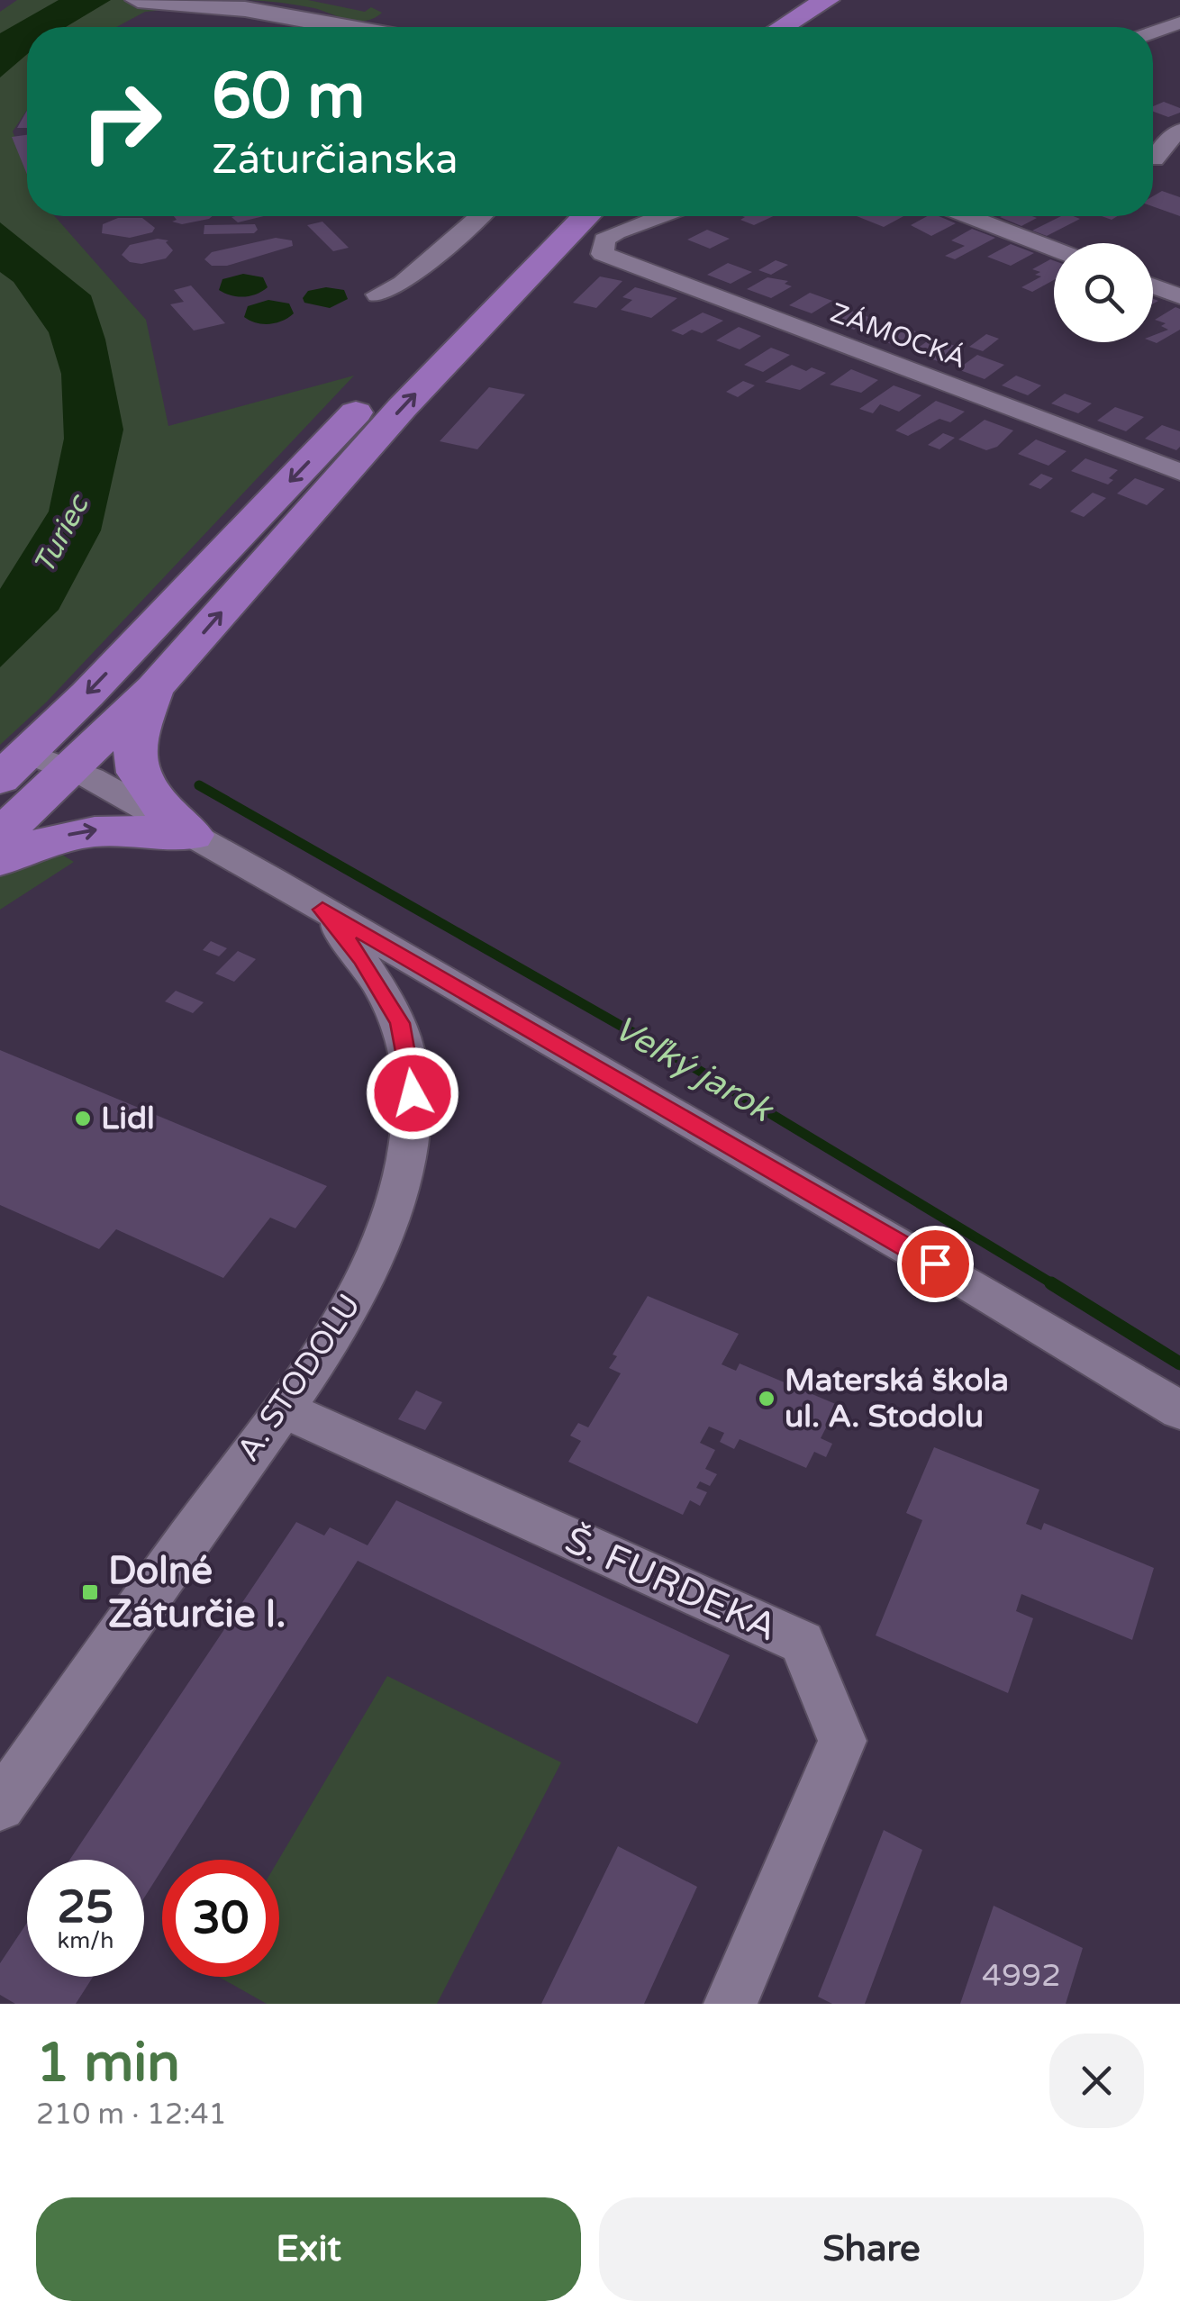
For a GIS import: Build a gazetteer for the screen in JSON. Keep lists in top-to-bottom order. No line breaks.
{"streets":{"street":["ZÁMOCKÁ","A. STODOLU","Š. FURDEKA"]},"crossings":[["A. STODOLU","Š. FURDEKA"]],"water":["Turiec","Veľký jarok"],"places":{"other":["Lidl","Materská škola ul. A. Stodolu"],"transit":["Dolné Záturčie I."]},"house_numbers":["4992"],"page":{"turn":["60 m","Záturčianska"],"speed":"25 km/h","limit":"30","heading":["1 min","210 m · 12:41"],"buttons":["Exit","Share"]}}
